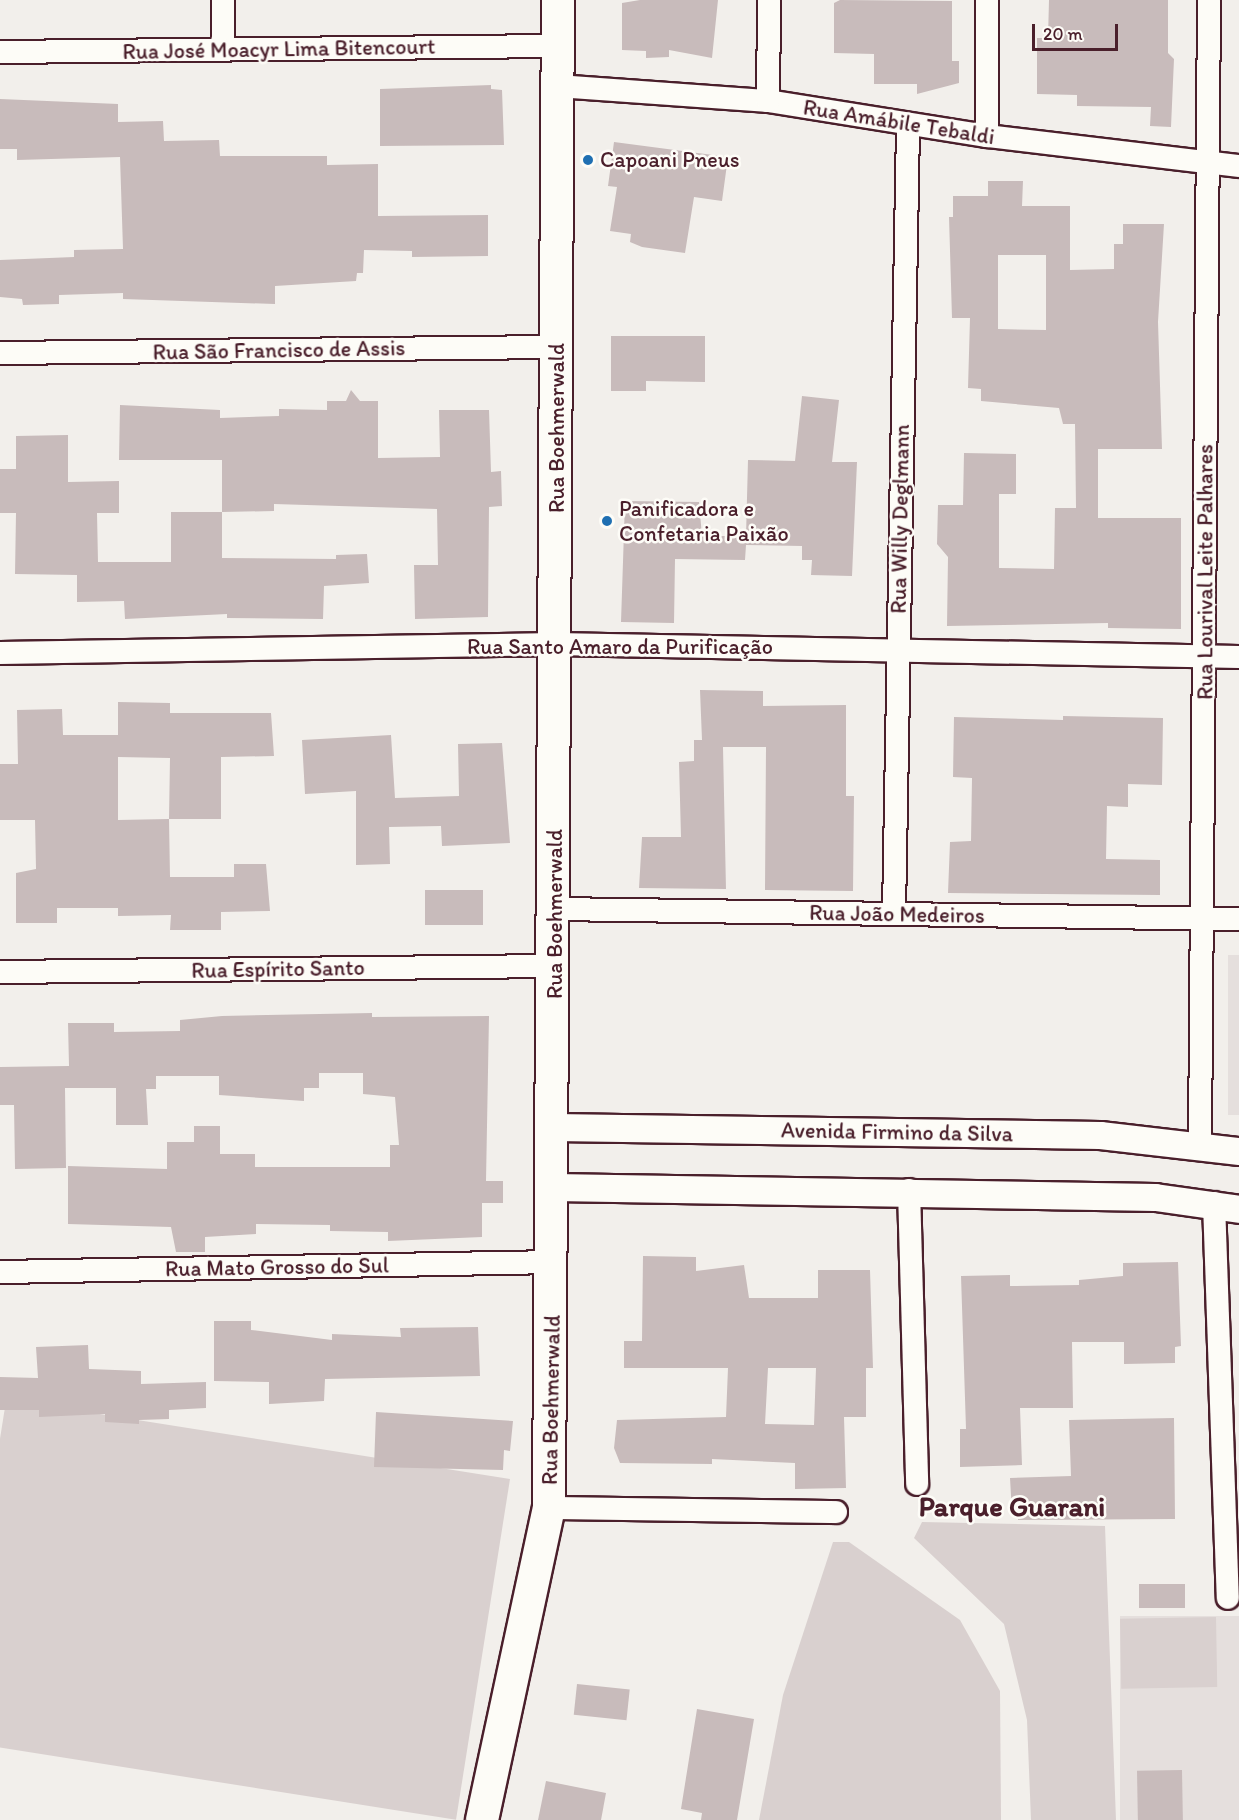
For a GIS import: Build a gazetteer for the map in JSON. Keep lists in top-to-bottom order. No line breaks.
{"streets":{"main road":["Rua Boehmerwald"],"street":["Rua José Moacyr Lima Bitencourt","Rua Amábile Tebaldi","Rua São Francisco de Assis","Rua Willy Deglmann","Rua Lourival Leite Palhares","Rua Santo Amaro da Purificação","Rua João Medeiros","Rua Espírito Santo","Avenida Firmino da Silva","Rua Mato Grosso do Sul"]},"crossings":[["Rua José Moacyr Lima Bitencourt","Rua Boehmerwald"],["Rua Amábile Tebaldi","Rua Boehmerwald"],["Rua Amábile Tebaldi","Rua Willy Deglmann"],["Rua Amábile Tebaldi","Rua Lourival Leite Palhares"],["Rua São Francisco de Assis","Rua Boehmerwald"],["Rua Boehmerwald","Rua Santo Amaro da Purificação"],["Rua Boehmerwald","Rua João Medeiros"],["Rua Boehmerwald","Rua Espírito Santo"],["Rua Boehmerwald","Avenida Firmino da Silva"],["Rua Boehmerwald","Rua Mato Grosso do Sul"],["Rua Willy Deglmann","Rua Santo Amaro da Purificação"],["Rua Willy Deglmann","Rua João Medeiros"],["Rua Lourival Leite Palhares","Rua Santo Amaro da Purificação"],["Rua Lourival Leite Palhares","Rua João Medeiros"],["Rua Lourival Leite Palhares","Avenida Firmino da Silva"]],"districts":["Parque Guarani"],"places":["Capoani Pneus","Panificadora e Confetaria Paixão"],"scale_bar":"20 m"}
